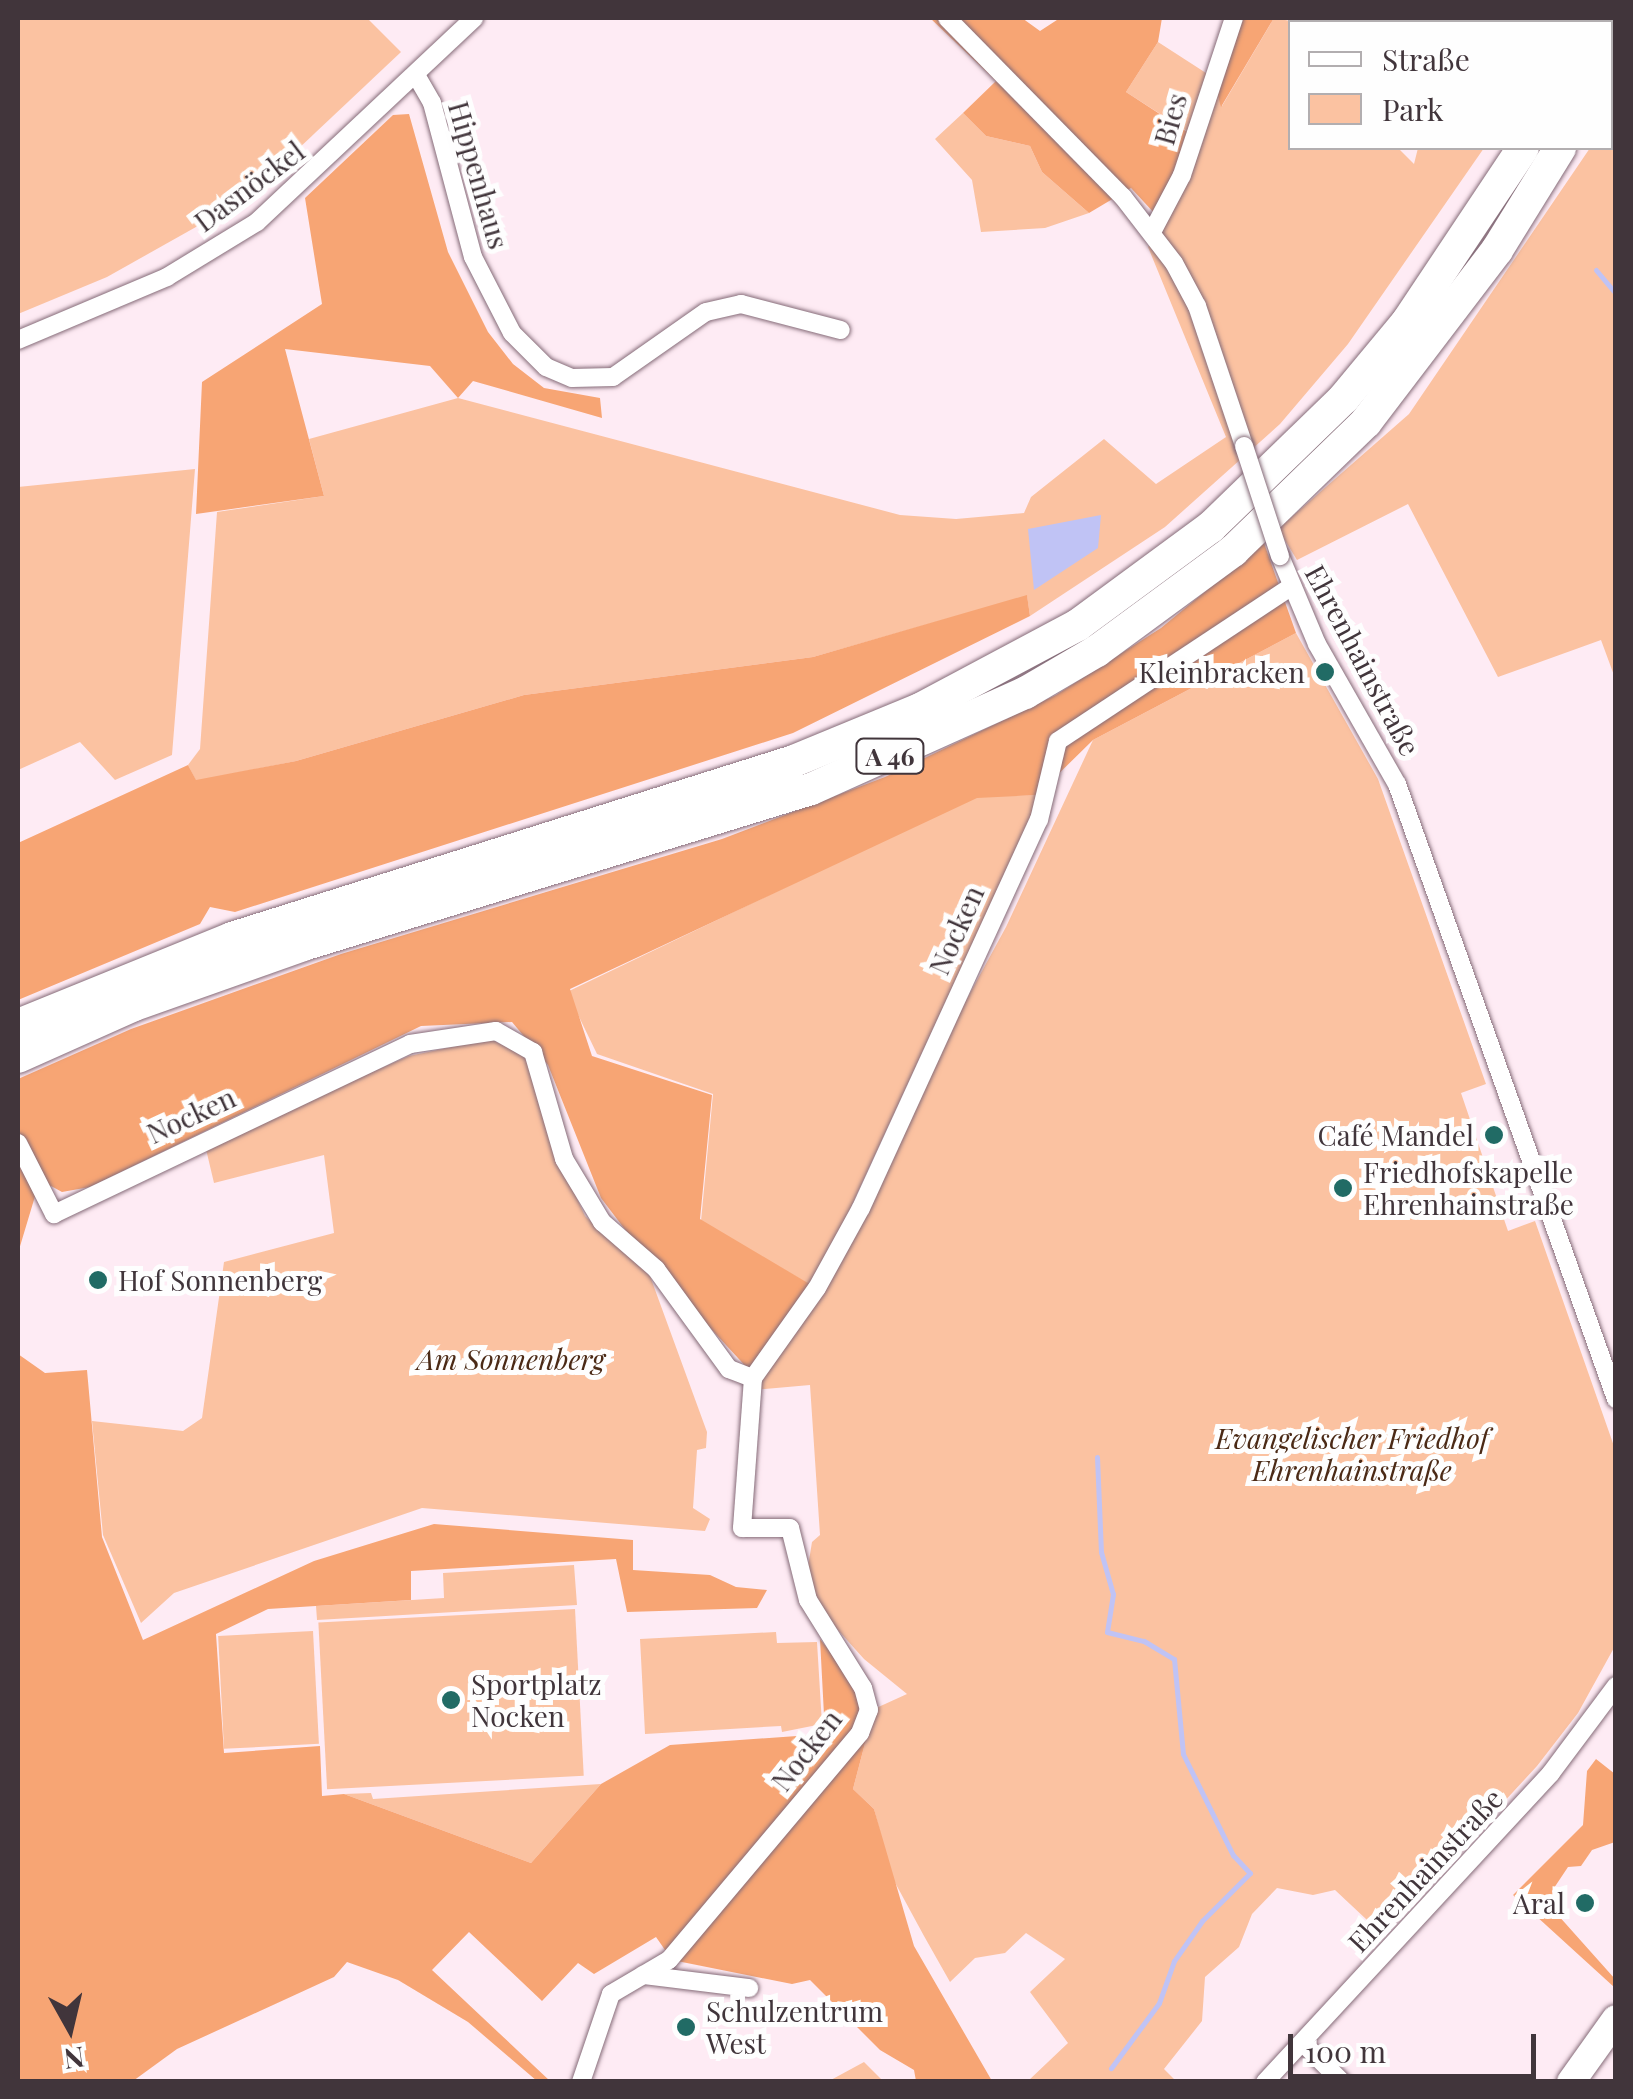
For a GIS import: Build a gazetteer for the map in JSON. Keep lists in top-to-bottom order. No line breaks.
{"streets":{"highway":["A 46"],"street":["Bies","Hippenhaus","Dasnöckel","Ehrenhainstraße","Nocken"]},"crossings":[["Bies","Ehrenhainstraße"],["Hippenhaus","Dasnöckel"],["Ehrenhainstraße","Nocken"]],"parks":["Am Sonnenberg","Evangelischer Friedhof Ehrenhainstraße"],"places":["Kleinbracken","Café Mandel","Friedhofskapelle Ehrenhainstraße","Hof Sonnenberg","Sportplatz Nocken","Aral","Schulzentrum West"],"legend":["Straße","Park"],"scale_bar":"100 m","north":"bottom"}
